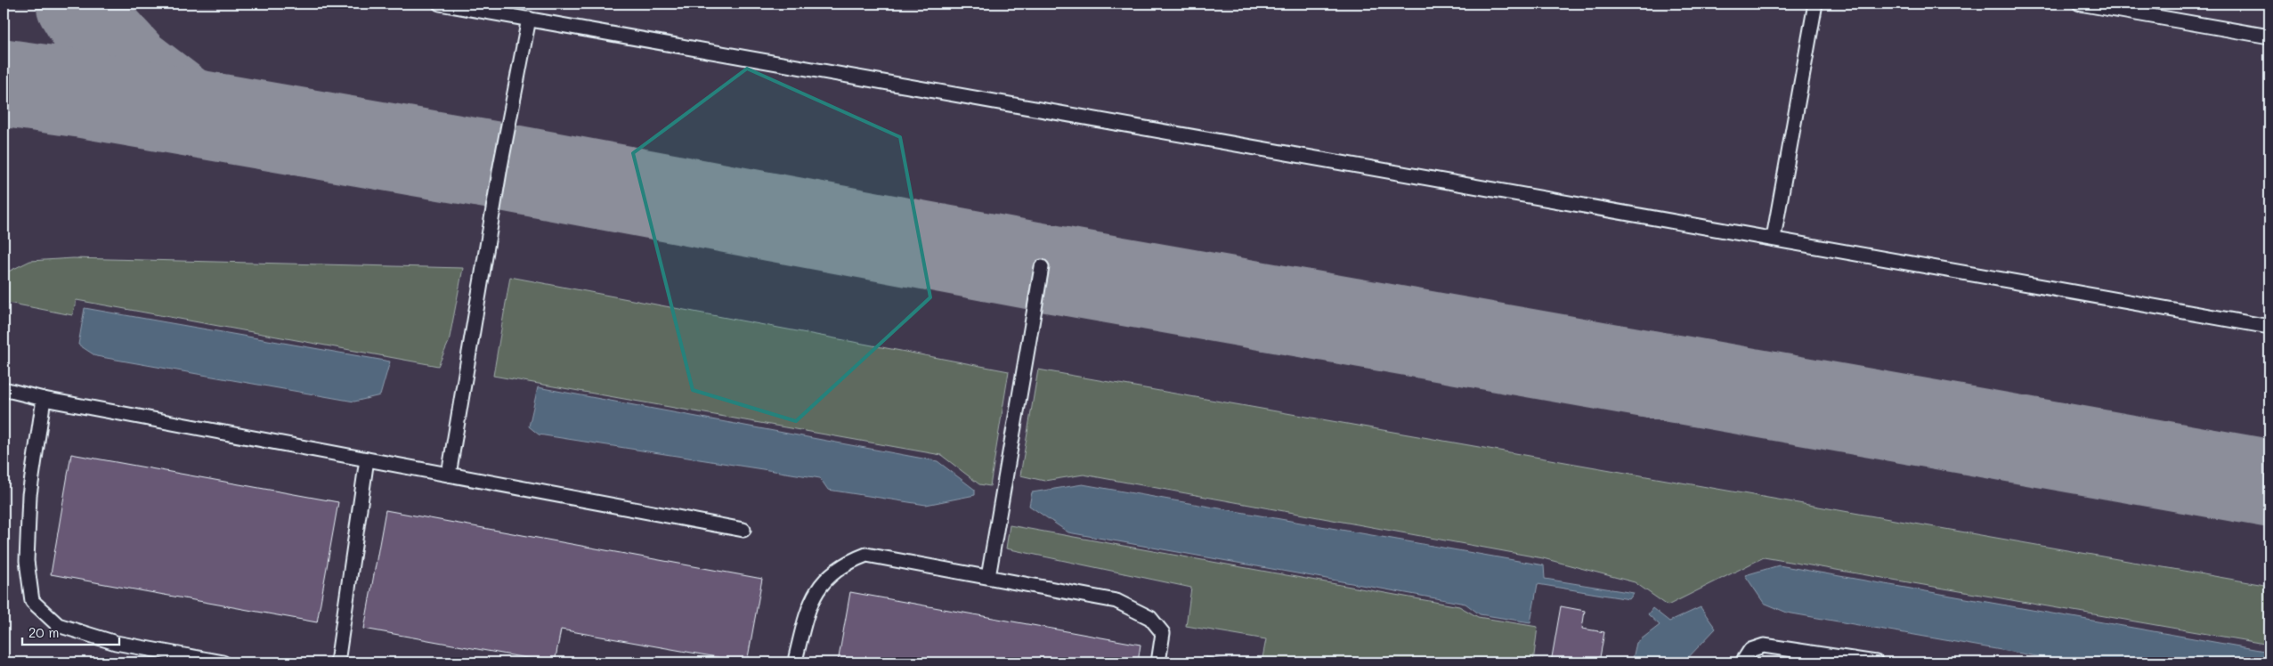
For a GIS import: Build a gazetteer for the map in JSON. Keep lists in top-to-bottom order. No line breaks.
{"scale_bar":"20 m"}
